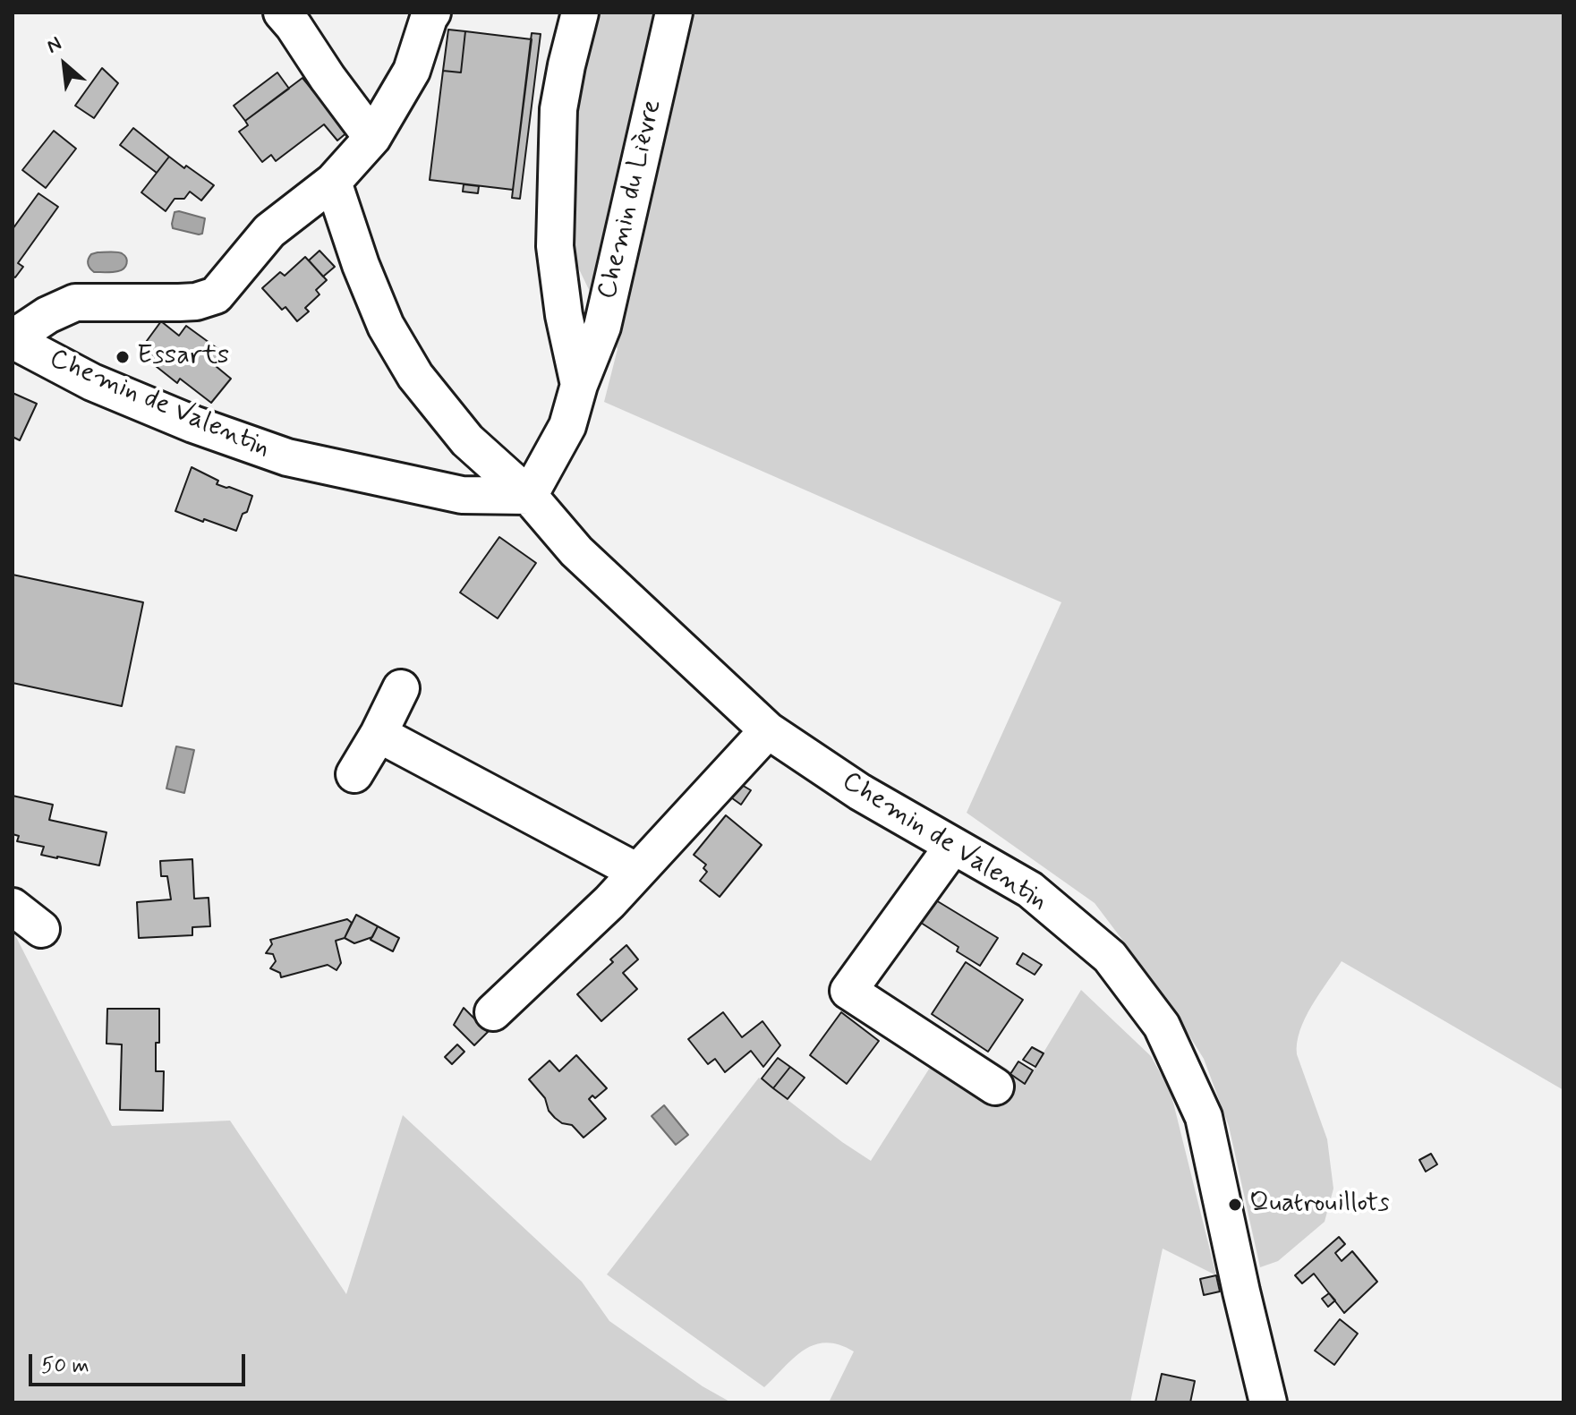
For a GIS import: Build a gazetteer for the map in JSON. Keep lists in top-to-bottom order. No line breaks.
{"streets":{"street":["Chemin du Lièvre","Chemin de Valentin"]},"crossings":[["Chemin du Lièvre","Chemin de Valentin"]],"places":["Essarts","Quatrouillots"],"scale_bar":"50 m","north":"top left"}
